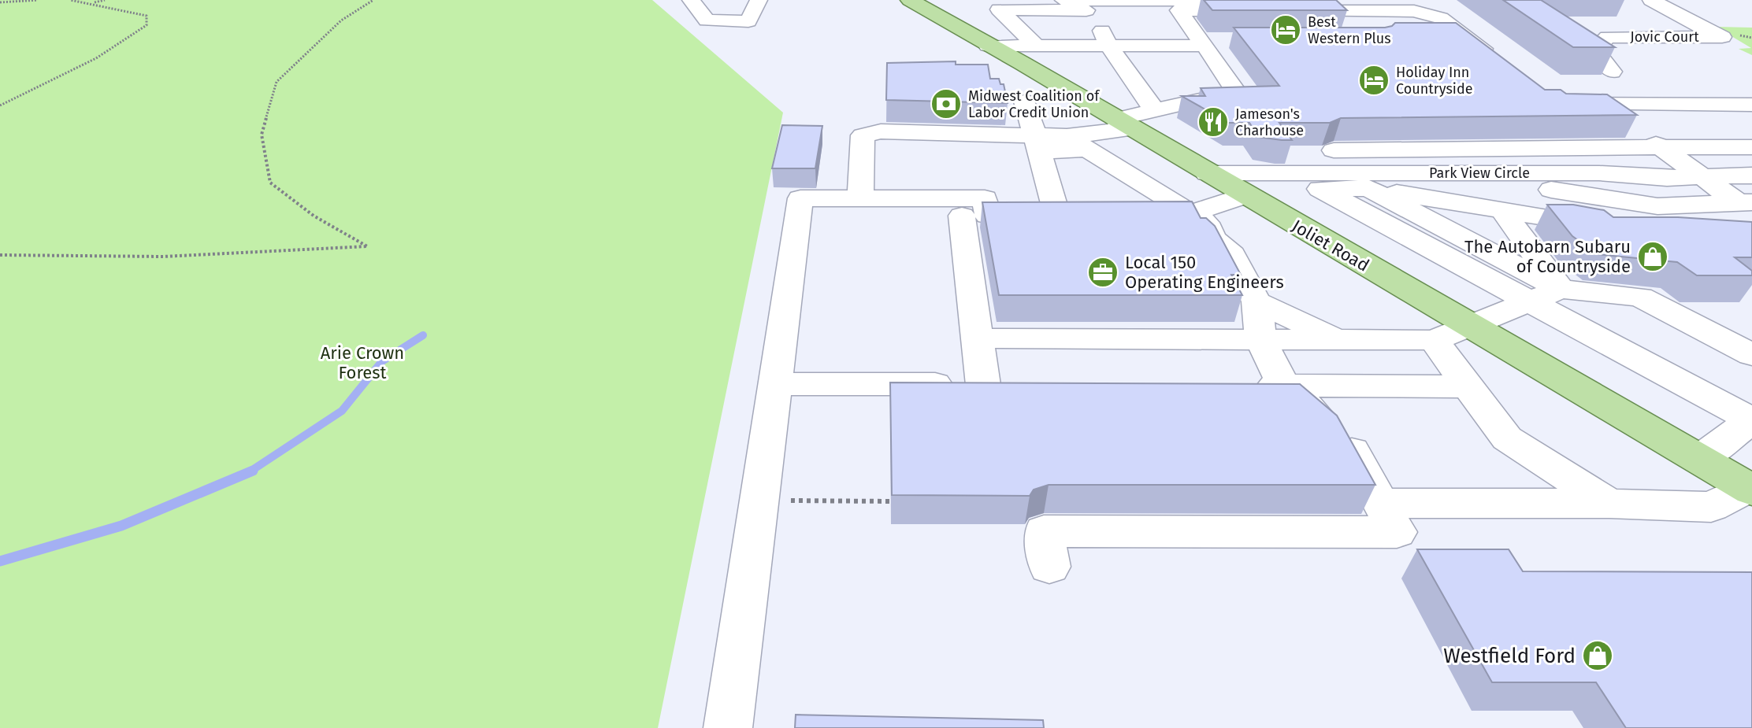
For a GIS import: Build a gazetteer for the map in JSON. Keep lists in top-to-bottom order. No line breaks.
{"streets":{"main road":["Joliet Road"],"street":["Jovic Court","Park View Circle"]},"crossings":[["Park View Circle","Joliet Road"]],"parks":["Arie Crown Forest"],"places":{"hotel":["Best Western Plus","Holiday Inn Countryside"],"bank":["Midwest Coalition of Labor Credit Union"],"restaurant":["Jameson's Charhouse"],"shop":["The Autobarn Subaru of Countryside","Westfield Ford"],"office":["Local 150 Operating Engineers"]}}
